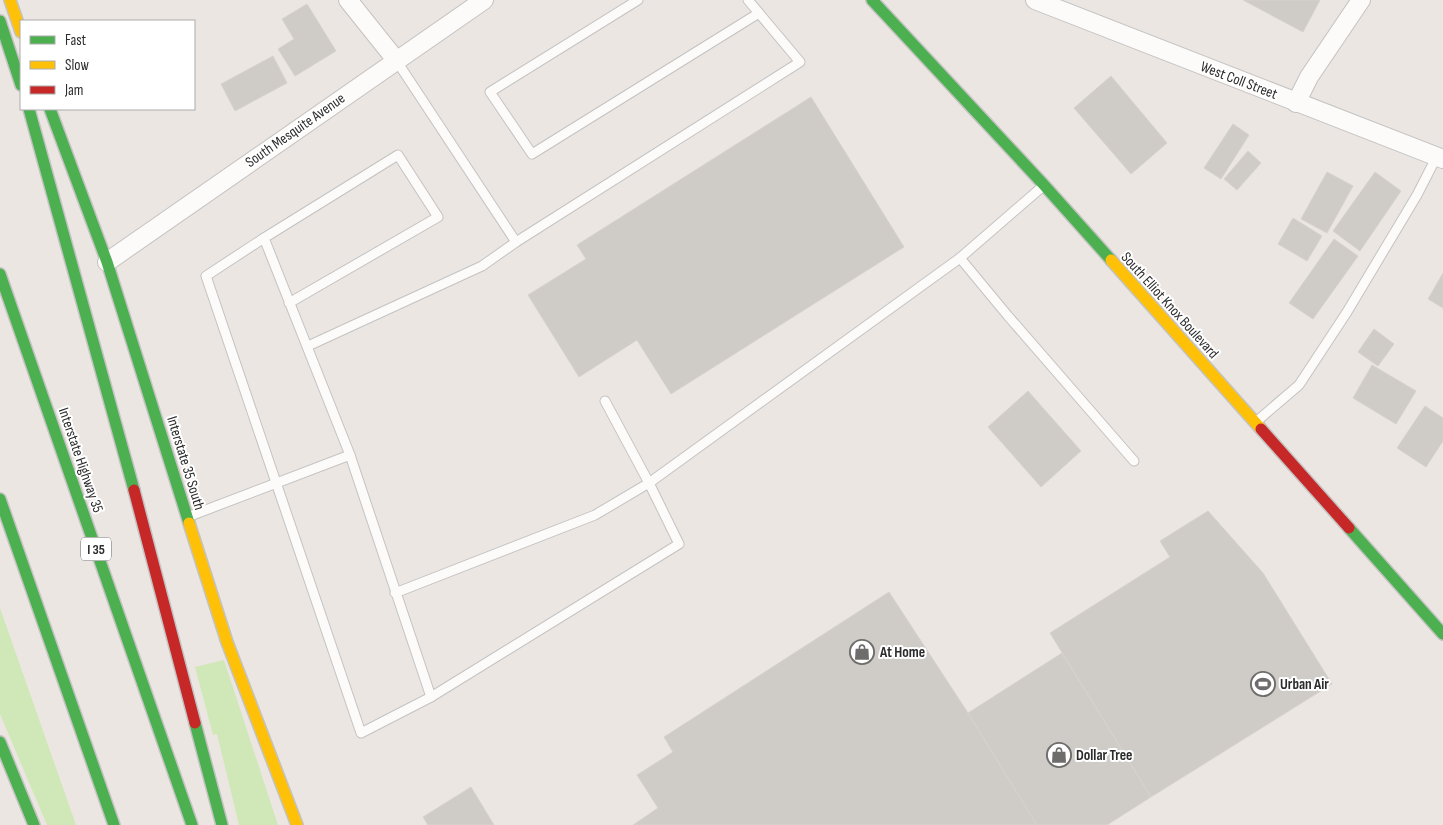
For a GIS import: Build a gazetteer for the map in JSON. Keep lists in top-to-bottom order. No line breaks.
{"streets":{"main road":["South Elliot Knox Boulevard","Interstate Highway 35","Interstate 35 South","I 35"],"street":["West Coll Street","South Mesquite Avenue"]},"crossings":[["South Mesquite Avenue","Interstate 35 South"]],"places":{"shop":["At Home","Dollar Tree"],"sports":["Urban Air"]},"legend":["Fast","Slow","Jam"]}
